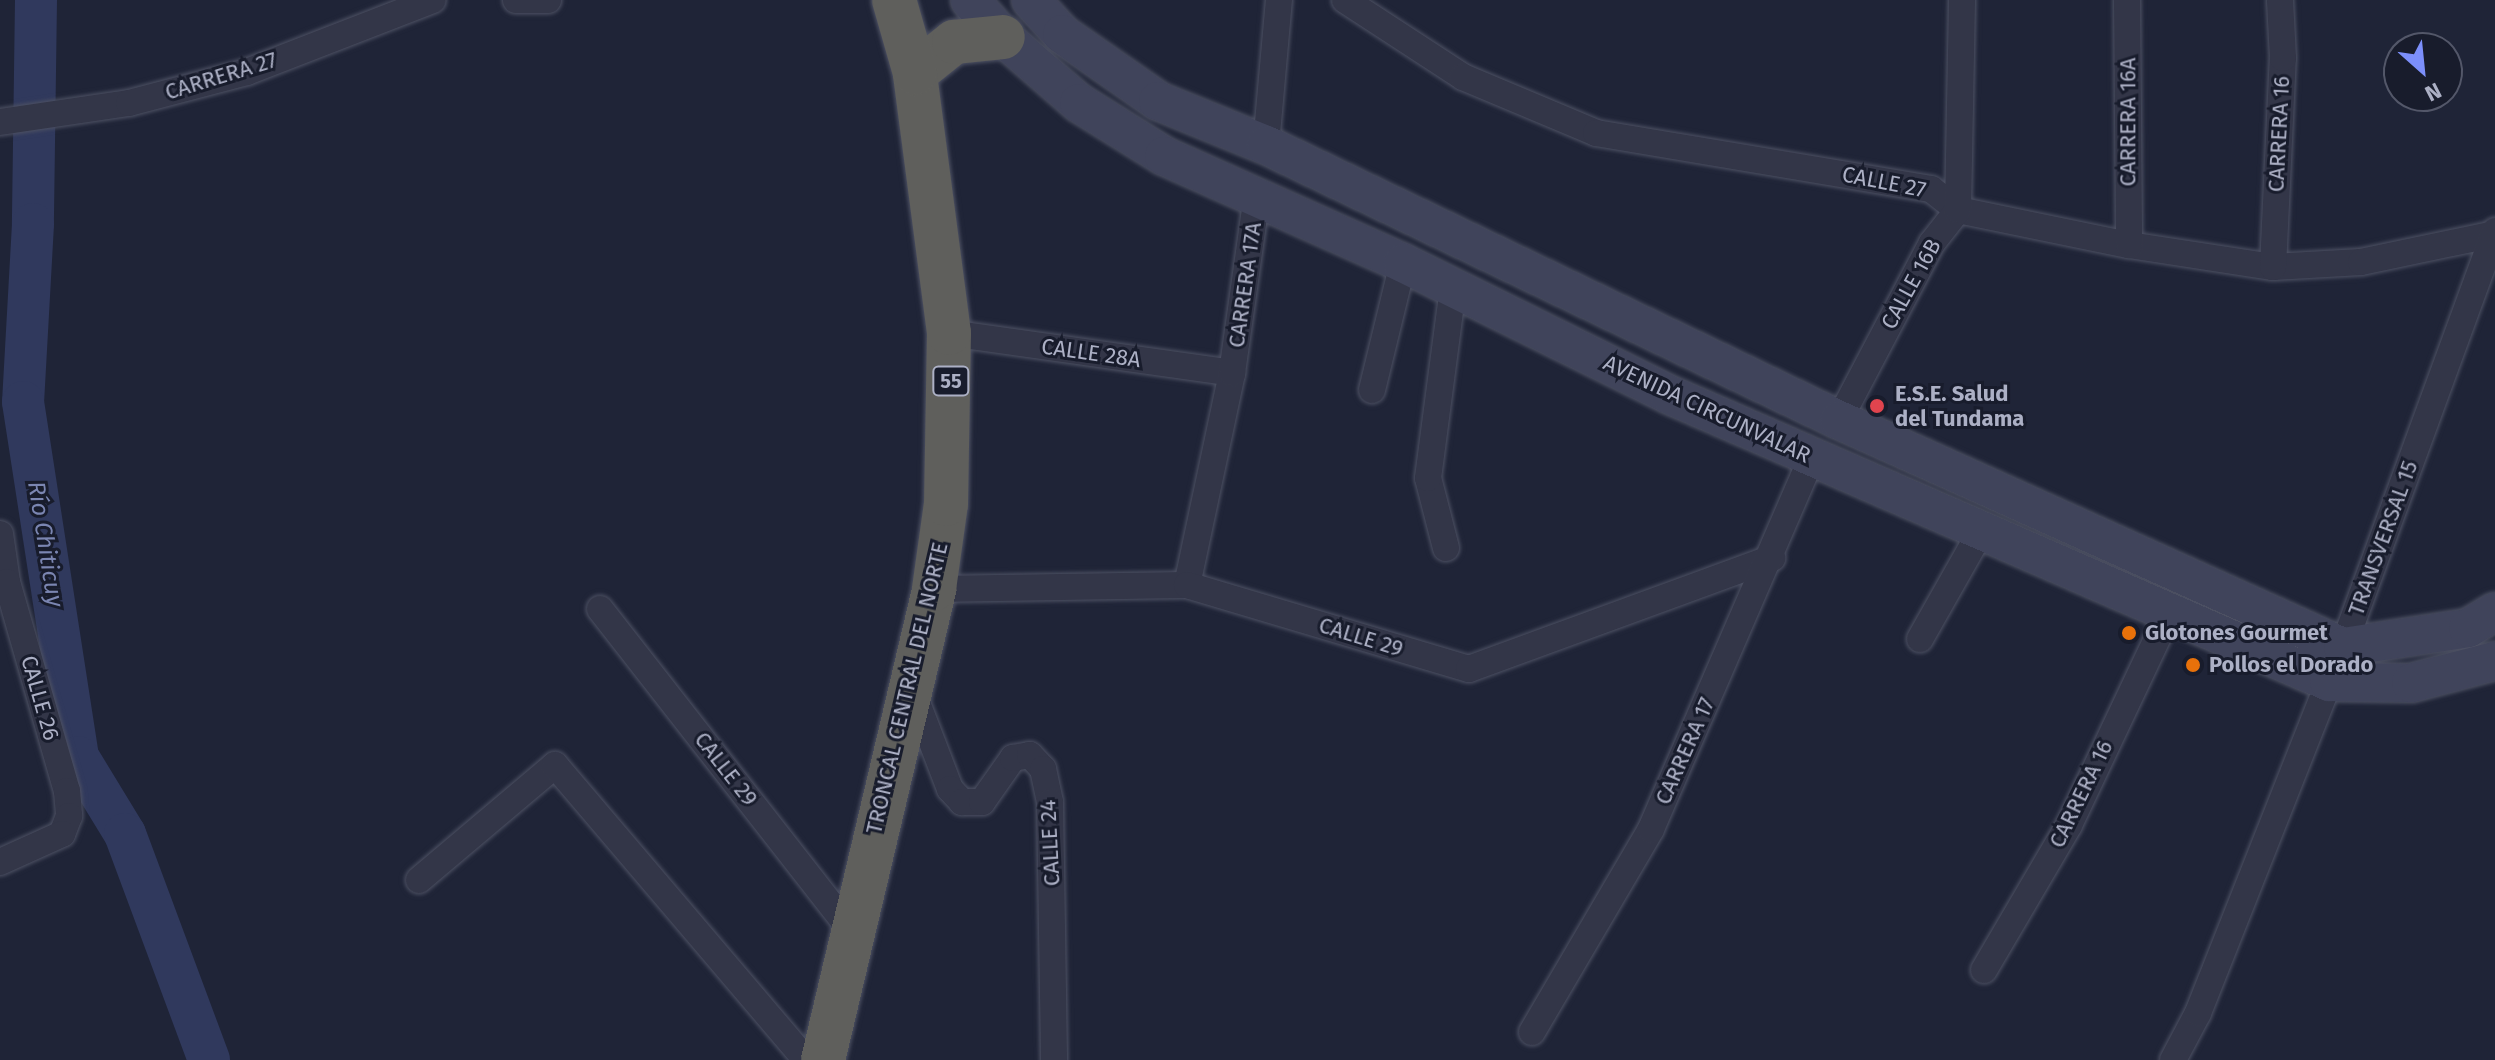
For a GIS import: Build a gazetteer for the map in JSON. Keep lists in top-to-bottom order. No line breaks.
{"streets":{"highway":["55","TRONCAL CENTRAL DEL NORTE"],"main road":["AVENIDA CIRCUNVALAR"],"street":["CARRERA 27","CARRERA 16A","CARRERA 16","CALLE 27","CALLE 16B","CARRERA 17A","CALLE 28A","TRANSVERSAL 15","CALLE 29","CALLE 26","CARRERA 17","CALLE 24"]},"crossings":[["CARRERA 16A","CALLE 27"],["CARRERA 16","CALLE 27"],["CARRERA 16","AVENIDA CIRCUNVALAR"],["CALLE 27","CALLE 16B"],["CALLE 27","TRANSVERSAL 15"],["CALLE 16B","AVENIDA CIRCUNVALAR"],["CARRERA 17A","CALLE 28A"],["CARRERA 17A","AVENIDA CIRCUNVALAR"],["CARRERA 17A","CALLE 29"],["CALLE 28A","TRONCAL CENTRAL DEL NORTE"],["55","TRONCAL CENTRAL DEL NORTE"],["AVENIDA CIRCUNVALAR","TRANSVERSAL 15"],["AVENIDA CIRCUNVALAR","CARRERA 17"],["CALLE 29","TRONCAL CENTRAL DEL NORTE"],["CALLE 29","CARRERA 17"],["TRONCAL CENTRAL DEL NORTE","CALLE 24"]],"water":["Río Chiticuy"],"places":["E.S.E. Salud del Tundama","Glotones Gourmet","Pollos el Dorado"],"north":"bottom right"}
